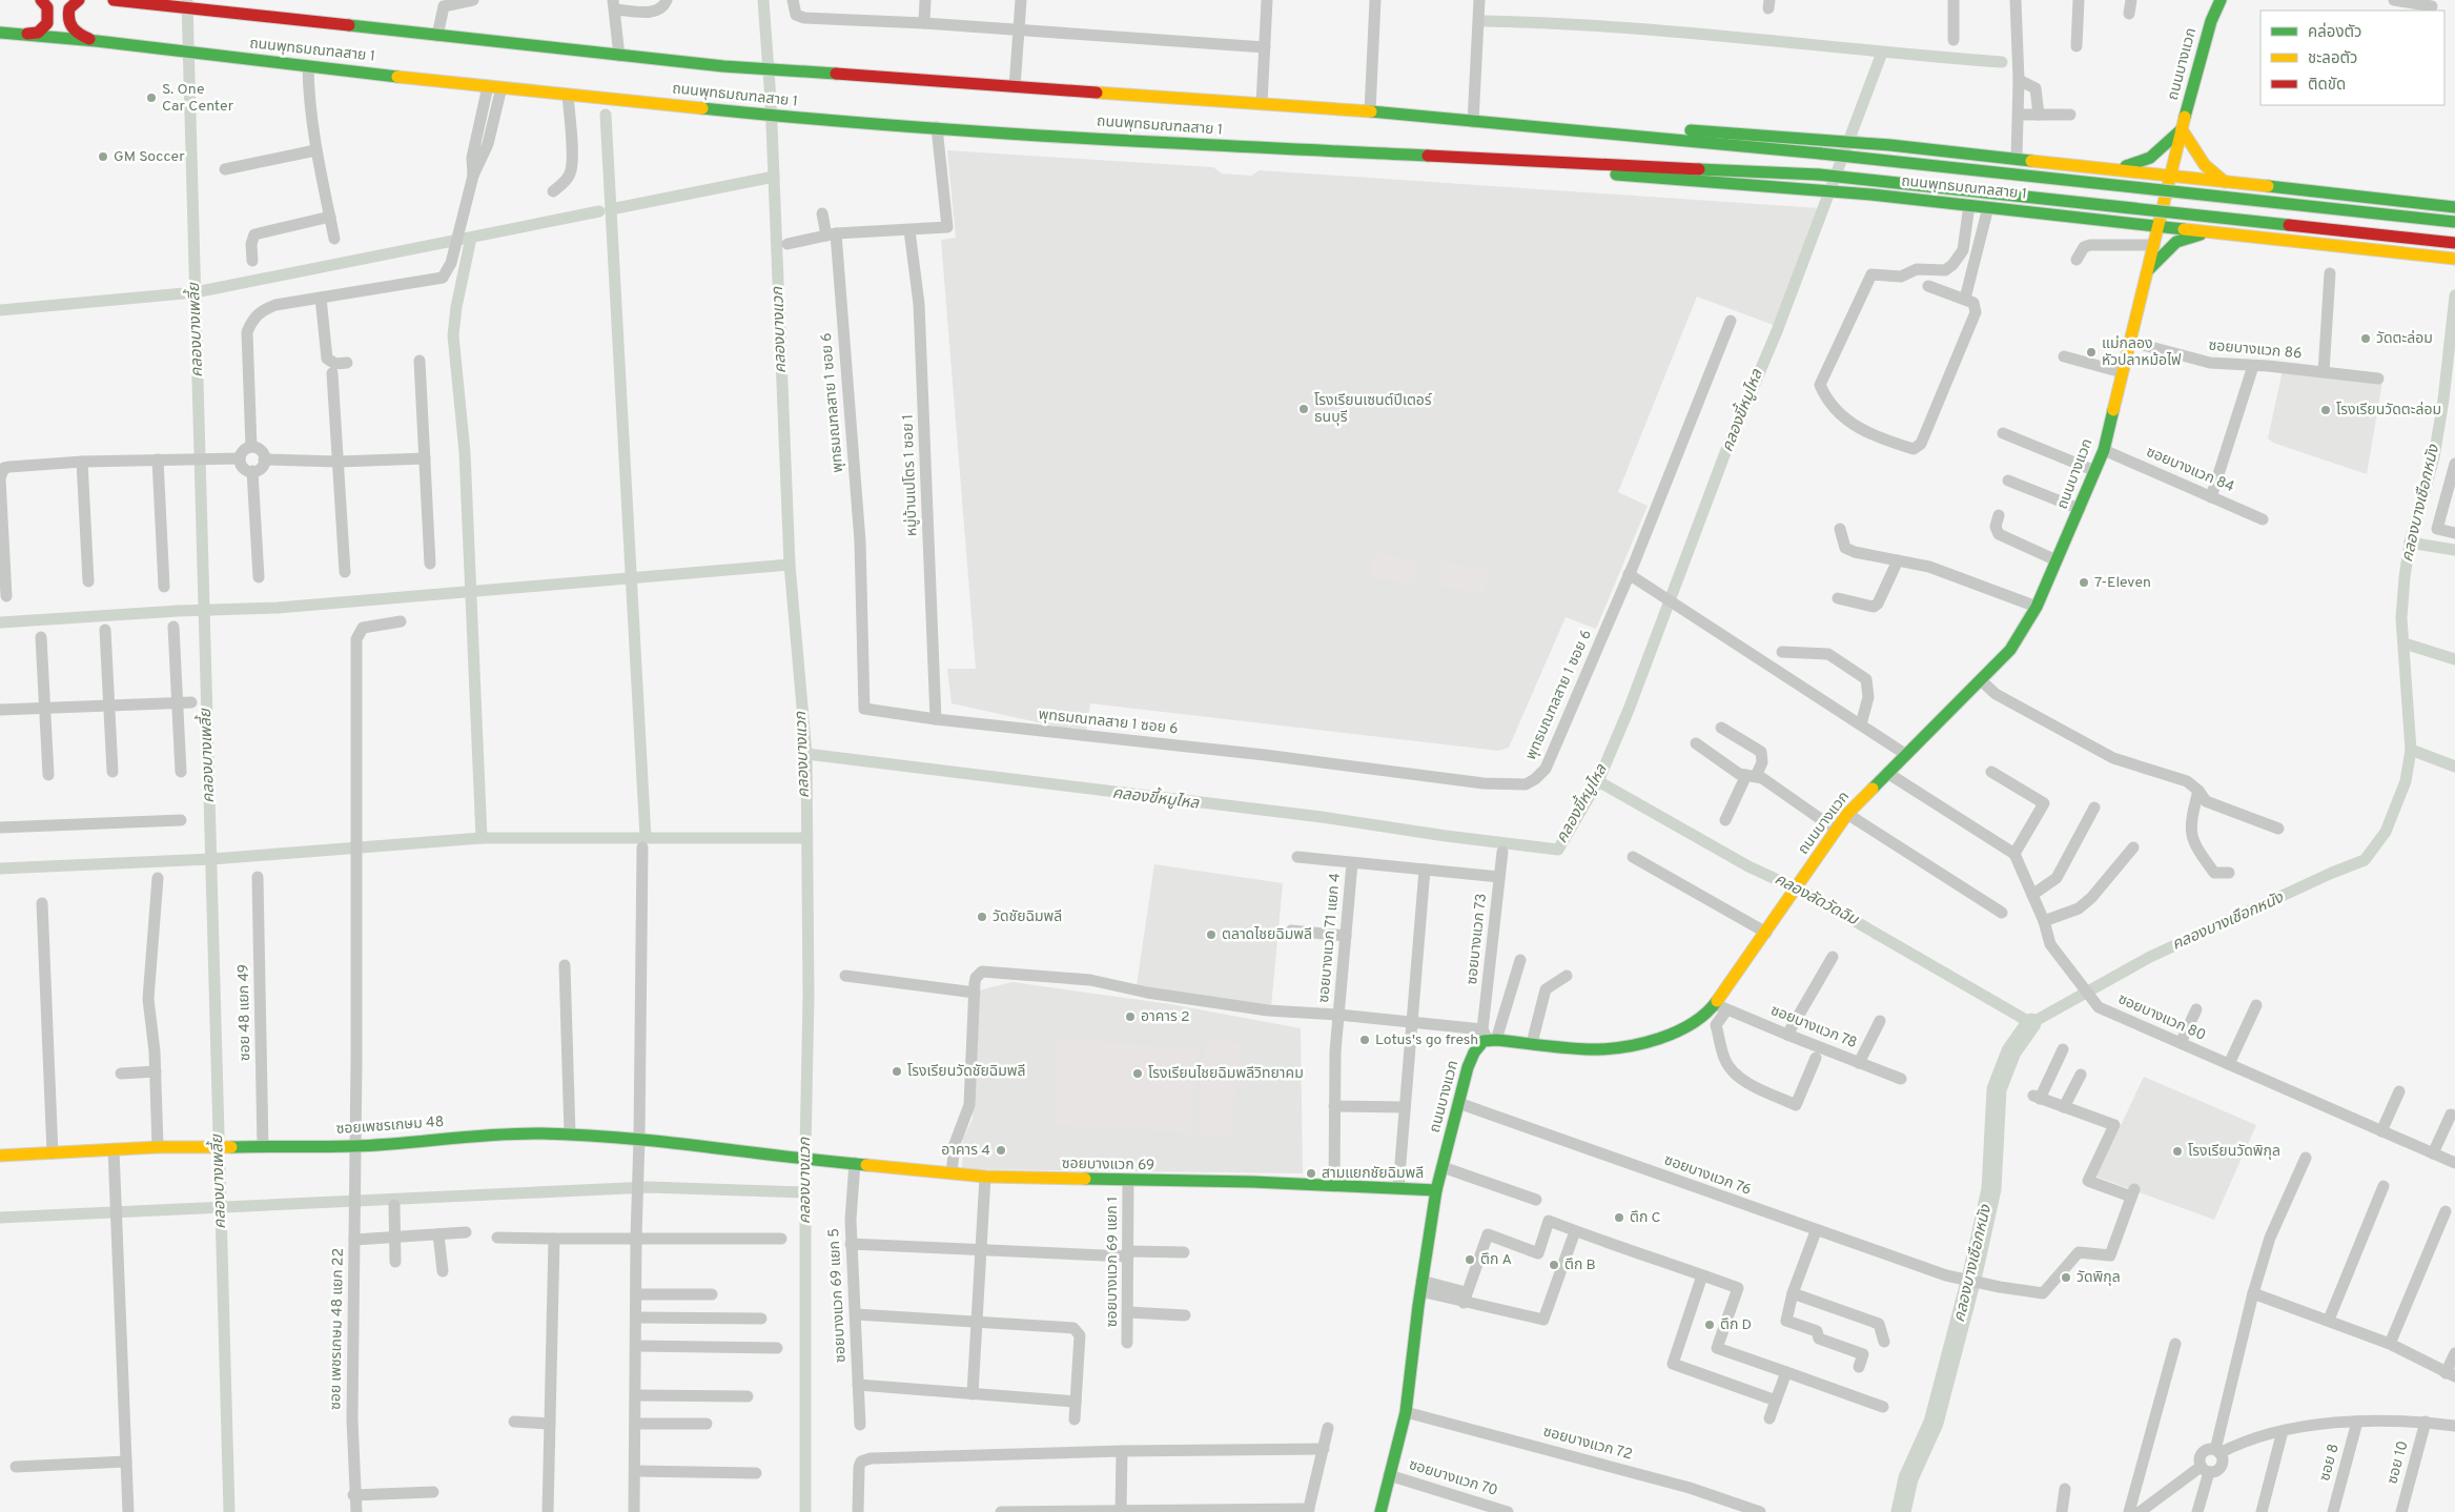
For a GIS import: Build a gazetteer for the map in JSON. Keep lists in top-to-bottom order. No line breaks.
{"streets":{"main road":["ถนนพุทธมณฑลสาย 1","ถนนบางแวก","ซอยเพชรเกษม 48","ซอยบางแวก 69"],"street":["ซอยบางแวก 86","พุทธมณฑลสาย 1 ซอย 6","ซอยบางแวก 84","หมู่บ้านเปโตร 1 ซอย 1","ซอยบางแวก 71 แยก 4","ซอยบางแวก 73","ซอย 48 แยก 49","ซอยบางแวก 80","ซอยบางแวก 78","ซอยบางแวก 76","ซอยบางแวก 69 แยก 1","ซอยบางแวก 69 แยก 5","ซอย เพชรเกษม 48 แยก 22","ซอยบางแวก 72","ซอย 8","ซอย 10","ซอยบางแวก 70"]},"crossings":[["ถนนพุทธมณฑลสาย 1","ถนนบางแวก"],["ถนนบางแวก","ซอยบางแวก 86"],["ถนนบางแวก","ซอยบางแวก 84"],["ถนนบางแวก","ซอยบางแวก 73"],["ถนนบางแวก","ซอยบางแวก 78"],["ถนนบางแวก","ซอยบางแวก 69"],["ถนนบางแวก","ซอยบางแวก 76"],["ถนนบางแวก","ซอยบางแวก 72"],["ถนนบางแวก","ซอยบางแวก 70"],["พุทธมณฑลสาย 1 ซอย 6","หมู่บ้านเปโตร 1 ซอย 1"],["ซอยบางแวก 71 แยก 4","ซอยบางแวก 69"],["ซอย 48 แยก 49","ซอยเพชรเกษม 48"],["ซอยเพชรเกษม 48","ซอยบางแวก 69"],["ซอยเพชรเกษม 48","ซอย เพชรเกษม 48 แยก 22"],["ซอยบางแวก 69","ซอยบางแวก 69 แยก 1"],["ซอยบางแวก 69","ซอยบางแวก 69 แยก 5"]],"water":["คลองบางเพลี้ย","คลองบางแวก","คลองขี้หมูไหล","คลองบางเชือกหนัง","คลองลัดวัดฉิม"],"places":["S. One Car Center","GM Soccer","วัดตะล่อม","แม่กลอง หัวปลาหม้อไฟ","โรงเรียนเซนต์ปีเตอร์ ธนบุรี","โรงเรียนวัดตะล่อม","7-Eleven","วัดชัยฉิมพลี","ตลาดไชยฉิมพลี","อาคาร 2","Lotus's go fresh","โรงเรียนวัดชัยฉิมพลี","โรงเรียนไชยฉิมพลีวิทยาคม","อาคาร 4","โรงเรียนวัดพิกุล","สามแยกชัยฉิมพลี","ตึก C","ตึก A","ตึก B","วัดพิกุล","ตึก D"],"legend":["คล่องตัว","ชะลอตัว","ติดขัด"]}
